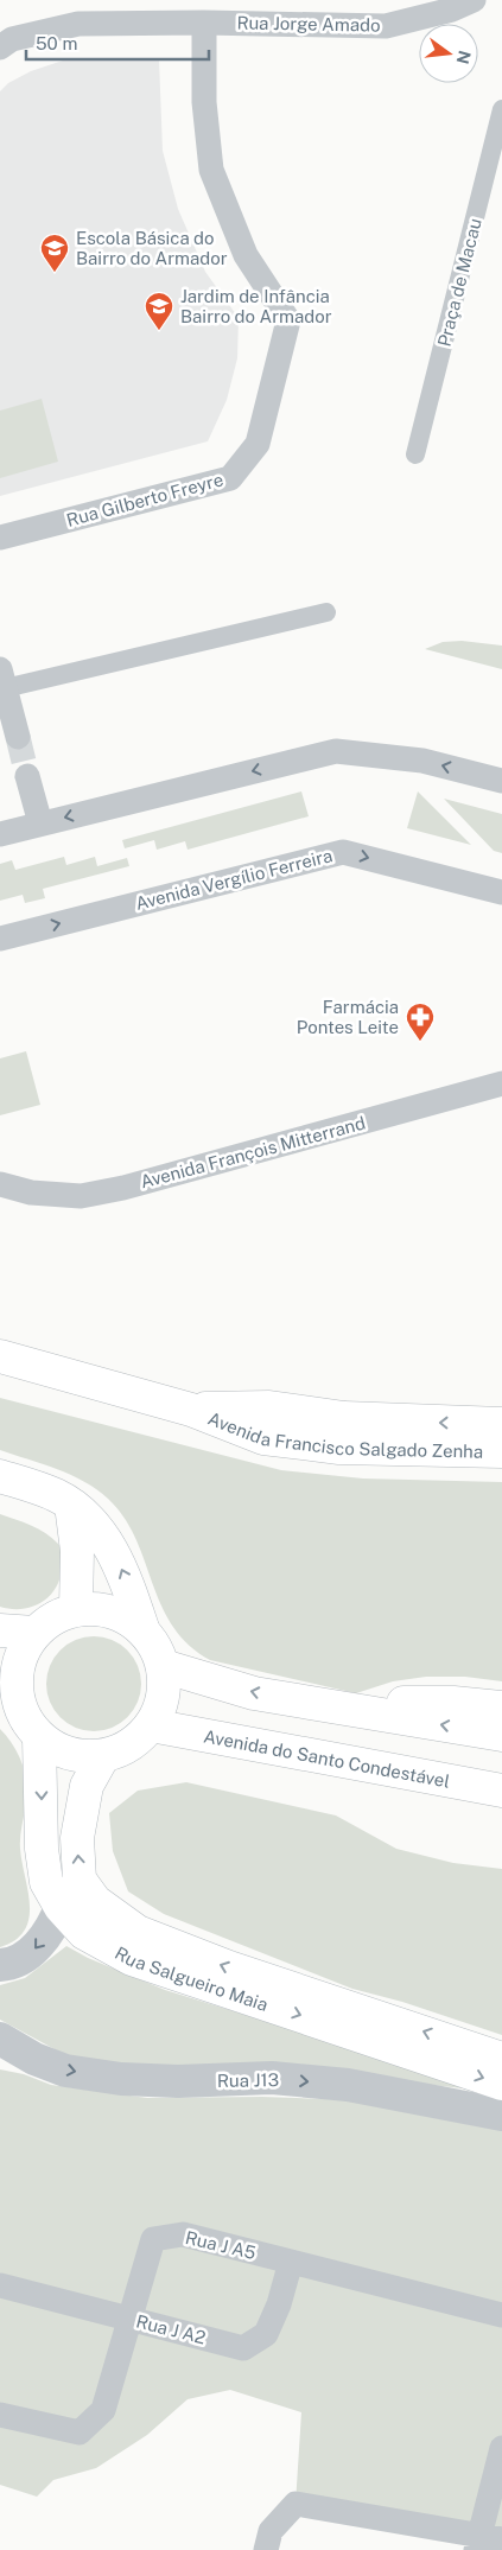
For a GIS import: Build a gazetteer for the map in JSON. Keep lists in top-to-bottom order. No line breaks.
{"streets":{"main road":["Avenida Francisco Salgado Zenha","Avenida do Santo Condestável","Rua Salgueiro Maia"],"street":["Rua Jorge Amado","Praça de Macau","Rua Gilberto Freyre","Avenida Vergílio Ferreira","Avenida François Mitterrand","Rua J13","Rua J A5","Rua J A2"]},"crossings":[["Rua Jorge Amado","Rua Gilberto Freyre"],["Avenida do Santo Condestável","Rua Salgueiro Maia"],["Rua J A5","Rua J A2"]],"one_way":["Rua J13"],"places":{"school or university":["Escola Básica do Bairro do Armador","Jardim de Infância Bairro do Armador"],"pharmacy":["Farmácia Pontes Leite"]},"scale_bar":"50 m","north":"right"}
